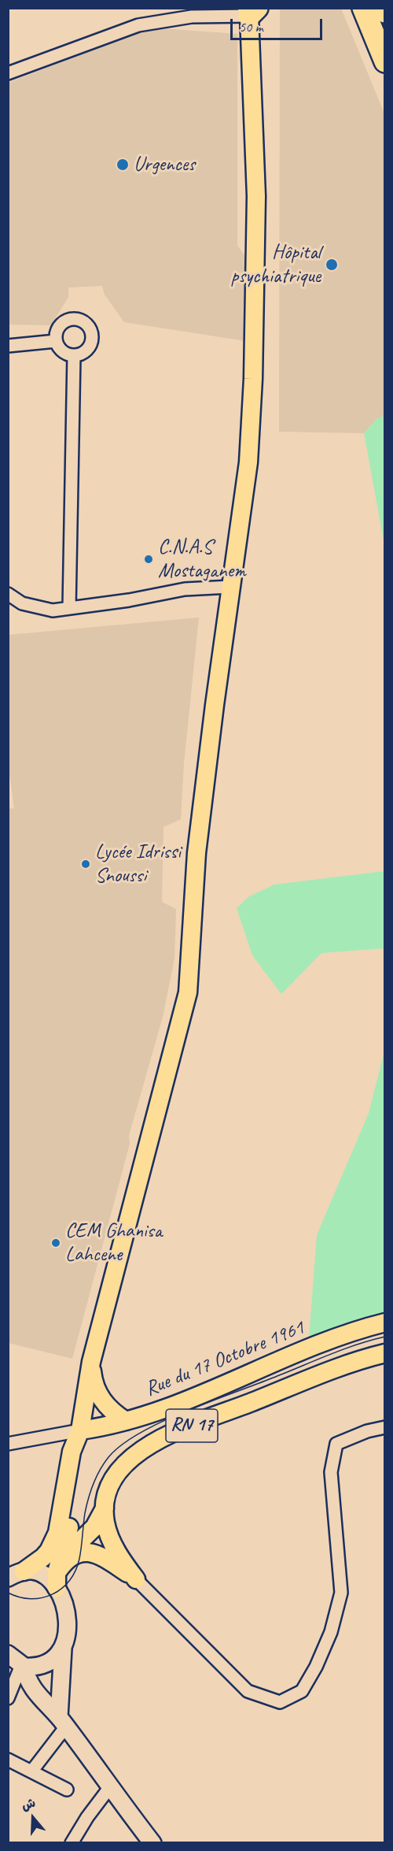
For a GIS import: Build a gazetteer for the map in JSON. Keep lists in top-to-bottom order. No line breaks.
{"streets":{"main road":["Rue du 17 Octobre 1961","RN 17"]},"places":["Urgences","Hôpital psychiatrique","C.N.A.S Mostaganem","Lycée Idrissi Snoussi","CEM Ghanisa Lahcene"],"scale_bar":"50 m","north":"top"}
